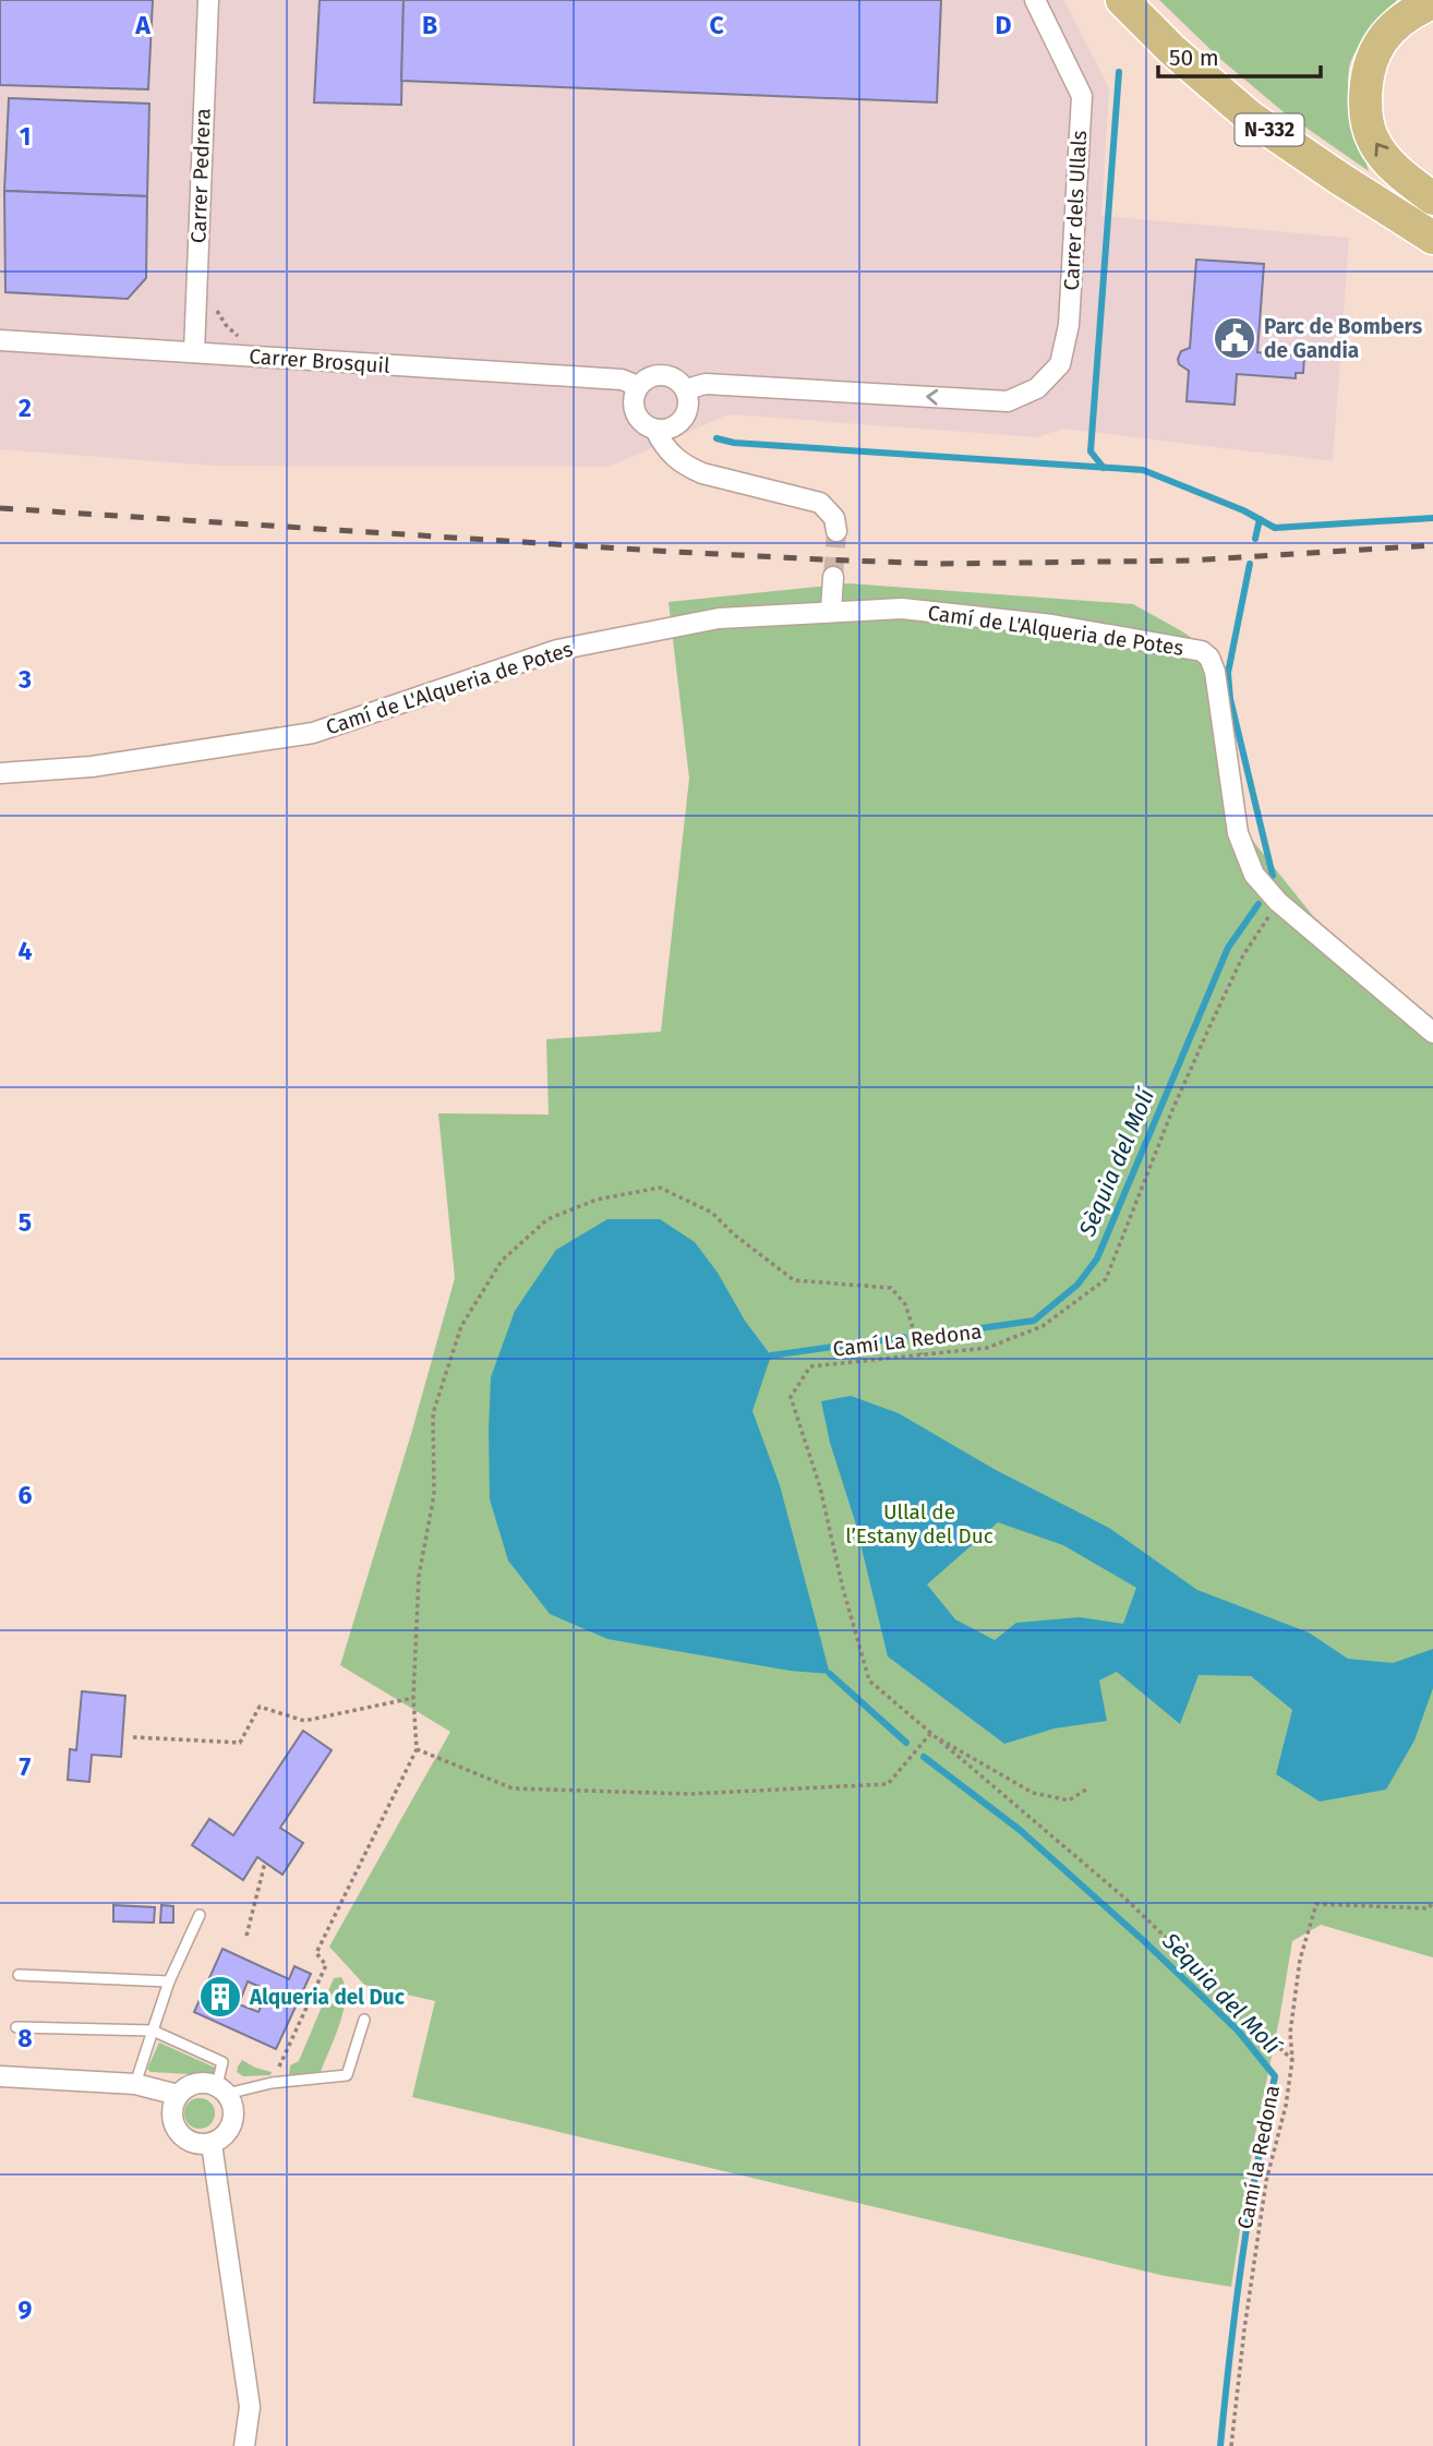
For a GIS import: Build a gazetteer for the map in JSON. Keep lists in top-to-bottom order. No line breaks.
{"streets":{"highway":["N-332"],"street":["Carrer Pedrera","Carrer dels Ullals","Carrer Brosquil","Camí de L'Alqueria de Potes"],"path":["Camí La Redona","Camí la Redona"]},"crossings":[["Carrer Pedrera","Carrer Brosquil"],["Carrer dels Ullals","Carrer Brosquil"],["Camí de L'Alqueria de Potes","Camí La Redona"],["Camí La Redona","Camí la Redona"]],"water":["Sèquia del Molí"],"parks":["Ullal de l’Estany del Duc"],"places":{"public building":["Parc de Bombers de Gandia"],"building":["Alqueria del Duc"]},"scale_bar":"50 m","grid":{"columns":["A","B","C","D"],"rows":["1","2","3","4","5","6","7","8","9"]}}
